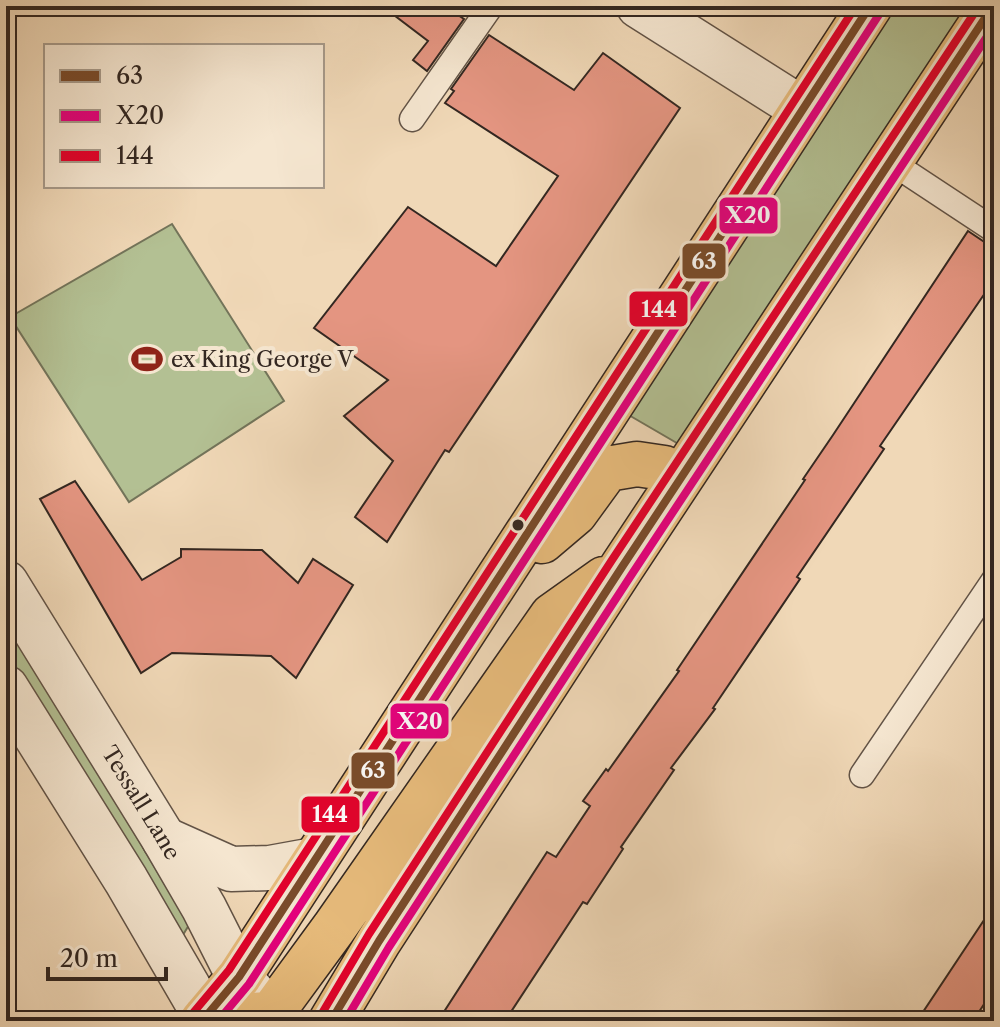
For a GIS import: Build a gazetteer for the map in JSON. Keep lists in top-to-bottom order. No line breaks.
{"streets":{"street":["Tessall Lane"]},"places":{"sports":["ex King George V"]},"lines":["transit line 63","transit line 144","transit line X20"],"legend":["63","X20","144"],"scale_bar":"20 m"}
